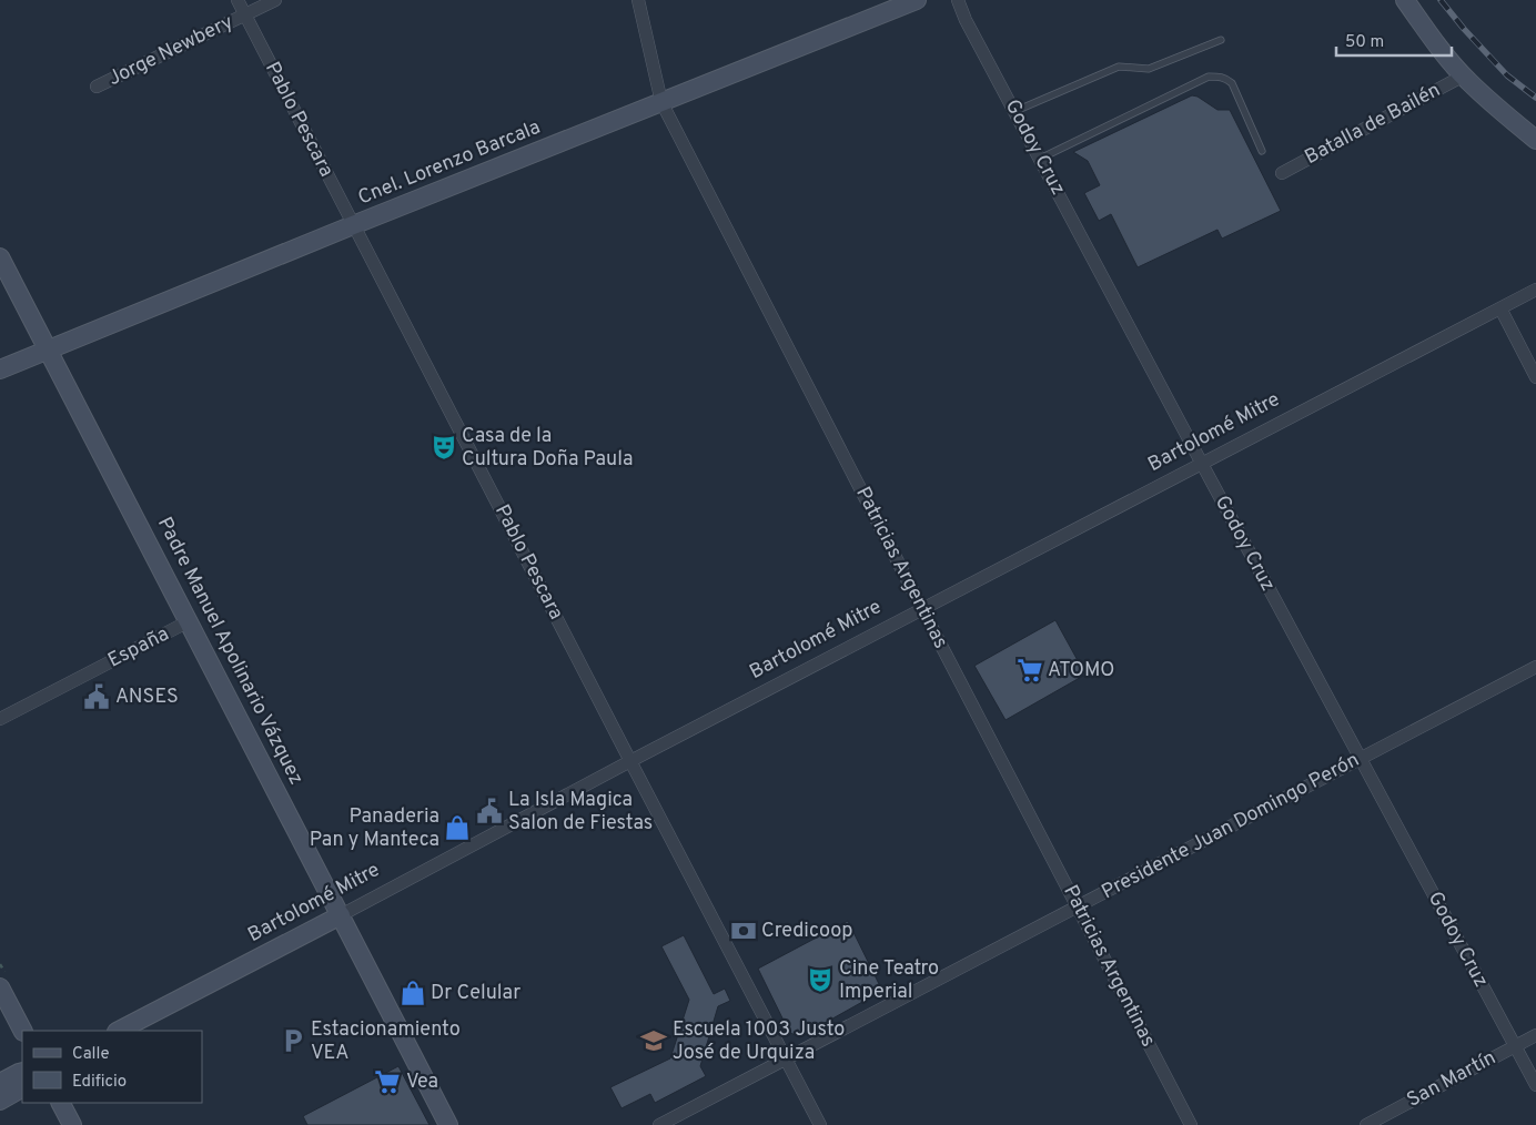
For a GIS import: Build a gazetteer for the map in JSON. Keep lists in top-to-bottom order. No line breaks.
{"streets":{"street":["Jorge Newbery","Pablo Pescara","Batalla de Bailén","Godoy Cruz","Cnel. Lorenzo Barcala","Bartolomé Mitre","Patricias Argentinas","España","Padre Manuel Apolinario Vázquez","Presidente Juan Domingo Perón","San Martín"]},"crossings":[["Jorge Newbery","Pablo Pescara"],["Pablo Pescara","Cnel. Lorenzo Barcala"],["Pablo Pescara","Bartolomé Mitre"],["Pablo Pescara","Presidente Juan Domingo Perón"],["Godoy Cruz","Bartolomé Mitre"],["Godoy Cruz","Presidente Juan Domingo Perón"],["Godoy Cruz","San Martín"],["Cnel. Lorenzo Barcala","Patricias Argentinas"],["Cnel. Lorenzo Barcala","Padre Manuel Apolinario Vázquez"],["Bartolomé Mitre","Patricias Argentinas"],["Bartolomé Mitre","Padre Manuel Apolinario Vázquez"],["Patricias Argentinas","Presidente Juan Domingo Perón"],["España","Padre Manuel Apolinario Vázquez"]],"places":{"theatre":["Casa de la Cultura Doña Paula","Cine Teatro Imperial"],"supermarket":["ATOMO","Vea"],"public building":["ANSES","La Isla Magica Salon de Fiestas"],"shop":["Panaderia Pan y Manteca","Dr Celular"],"bank":["Credicoop"],"parking":["Estacionamiento VEA"],"school or university":["Escuela 1003 Justo José de Urquiza"]},"legend":["Calle","Edificio"],"scale_bar":"50 m"}
